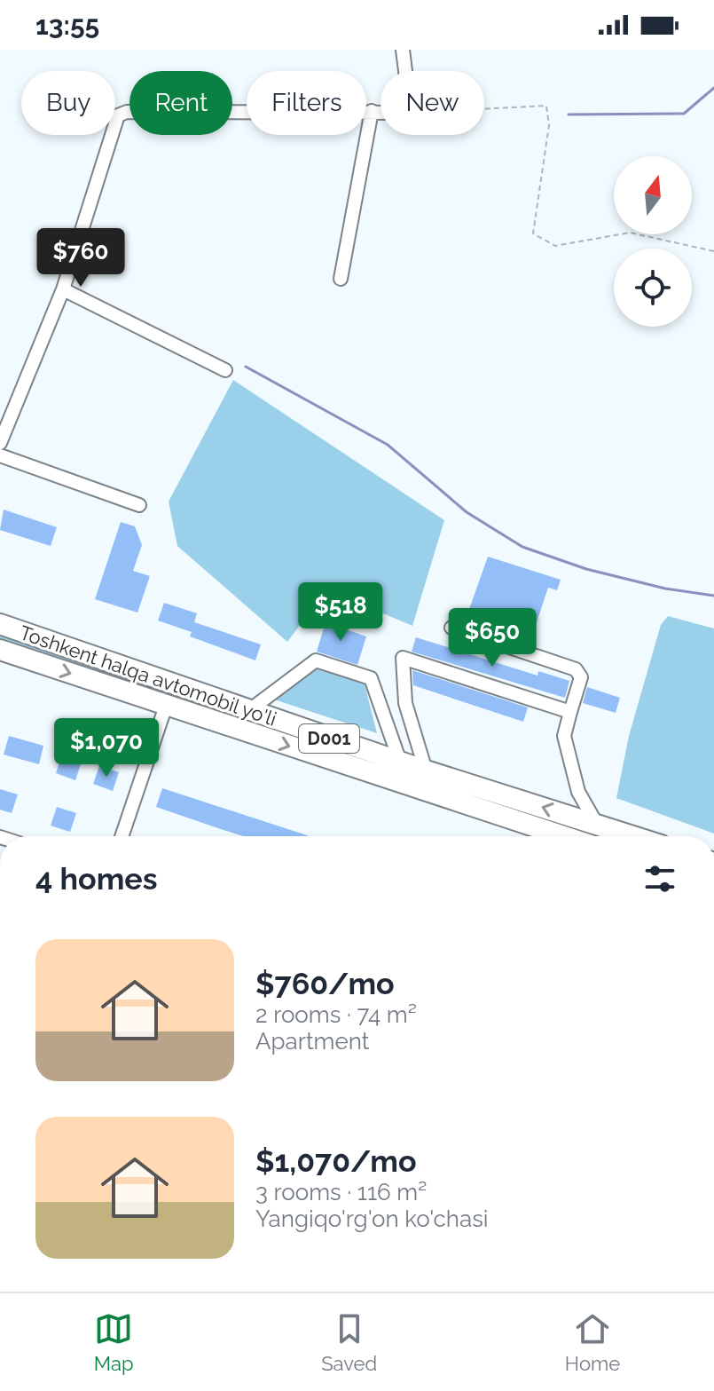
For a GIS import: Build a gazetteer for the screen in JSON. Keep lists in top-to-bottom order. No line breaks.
{"streets":{"highway":["Toshkent halqa avtomobil yo'li","D001"]},"north":"top","page":{"status":"13:55","chip":["Buy","Rent","Filters","New"],"price":["$760","$518","$650","$1,070"],"heading":"4 homes","list":[{"name":"$760/mo","note":"2 rooms · 74 m² · Apartment"},{"name":"$1,070/mo","note":"3 rooms · 116 m² · Yangiqo'rg'on ko'chasi"}],"tabs":["Map","Saved","Home"]}}
